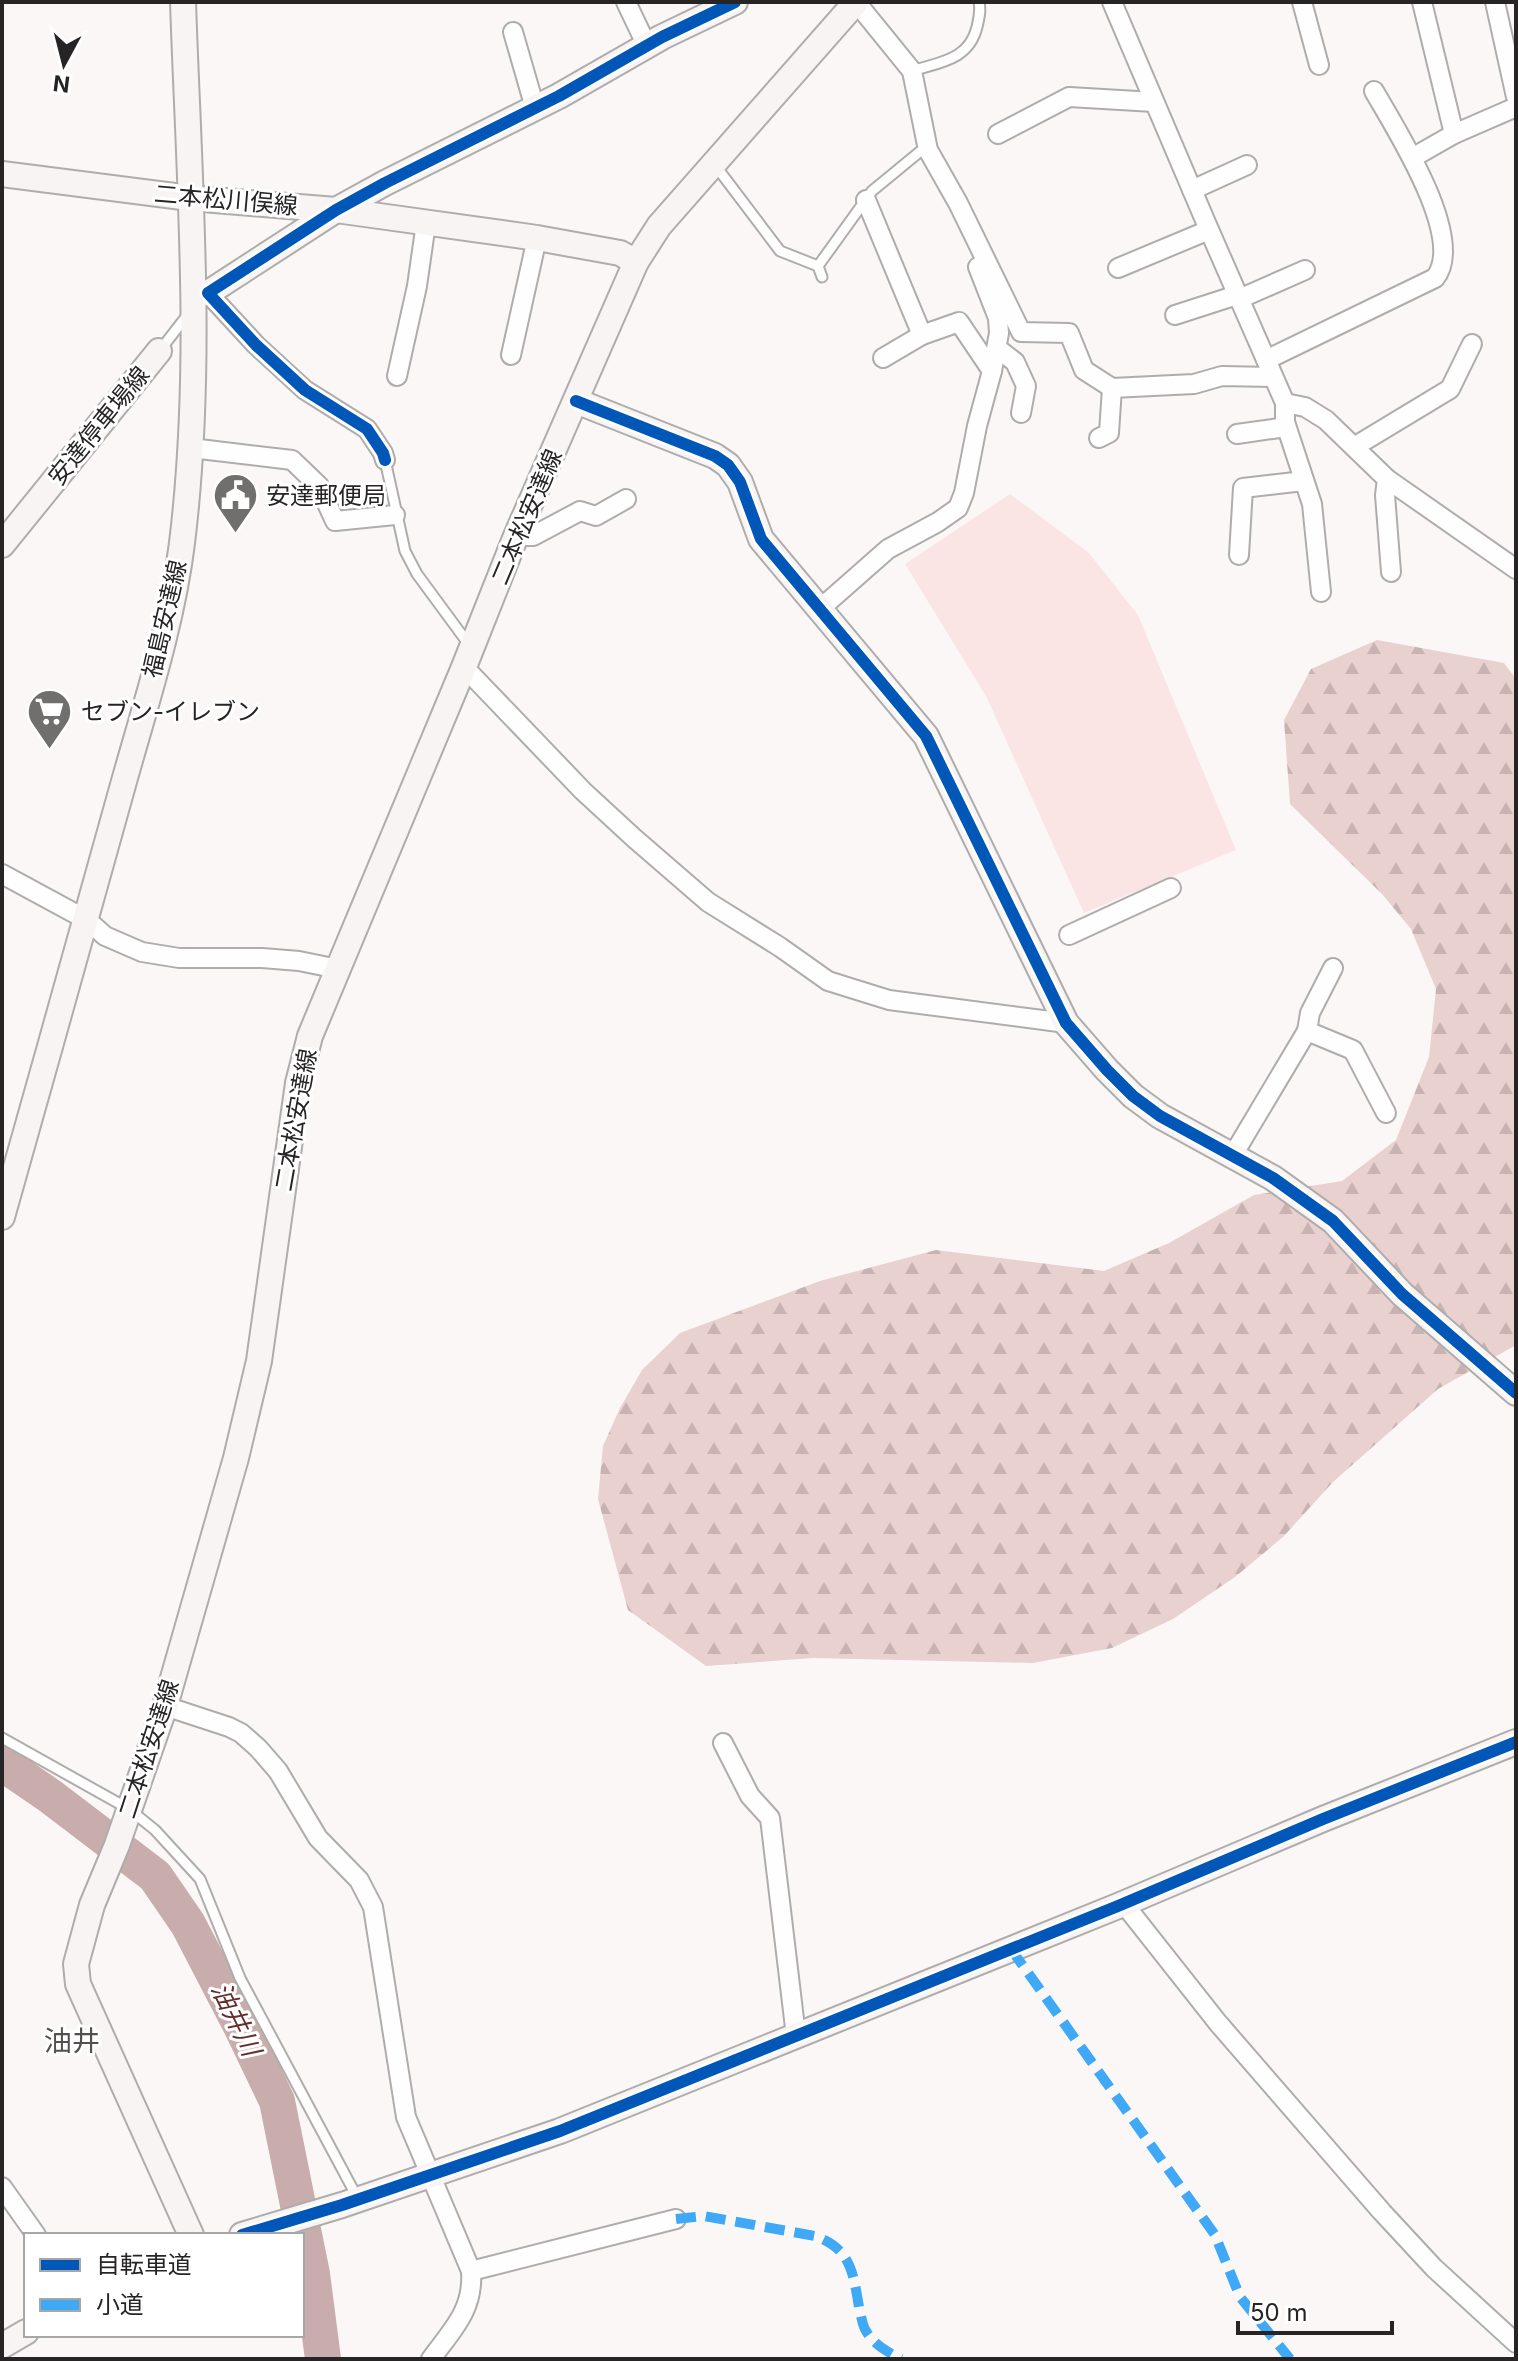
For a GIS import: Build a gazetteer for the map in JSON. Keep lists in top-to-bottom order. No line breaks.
{"streets":{"main road":["二本松川俣線","安達停車場線","二本松安達線","福島安達線"]},"crossings":[["二本松川俣線","二本松安達線"],["二本松川俣線","福島安達線"],["安達停車場線","福島安達線"]],"districts":["油井"],"water":["油井川"],"places":{"public building":["安達郵便局"],"supermarket":["セブン-イレブン"]},"legend":["自転車道","小道"],"scale_bar":"50 m","north":"bottom"}
